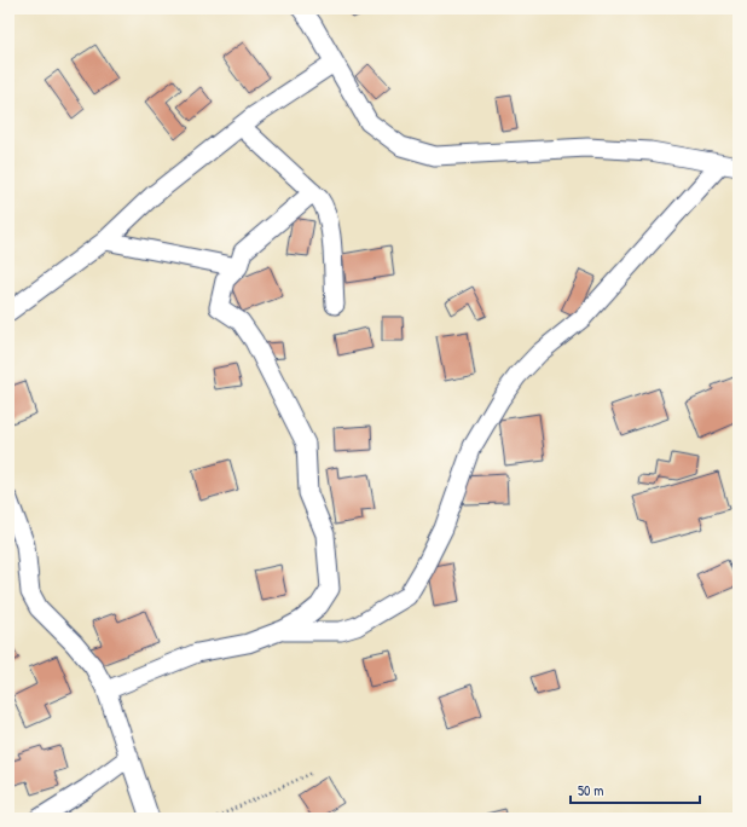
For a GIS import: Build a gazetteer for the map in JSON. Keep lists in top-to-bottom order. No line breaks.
{"scale_bar":"50 m"}
